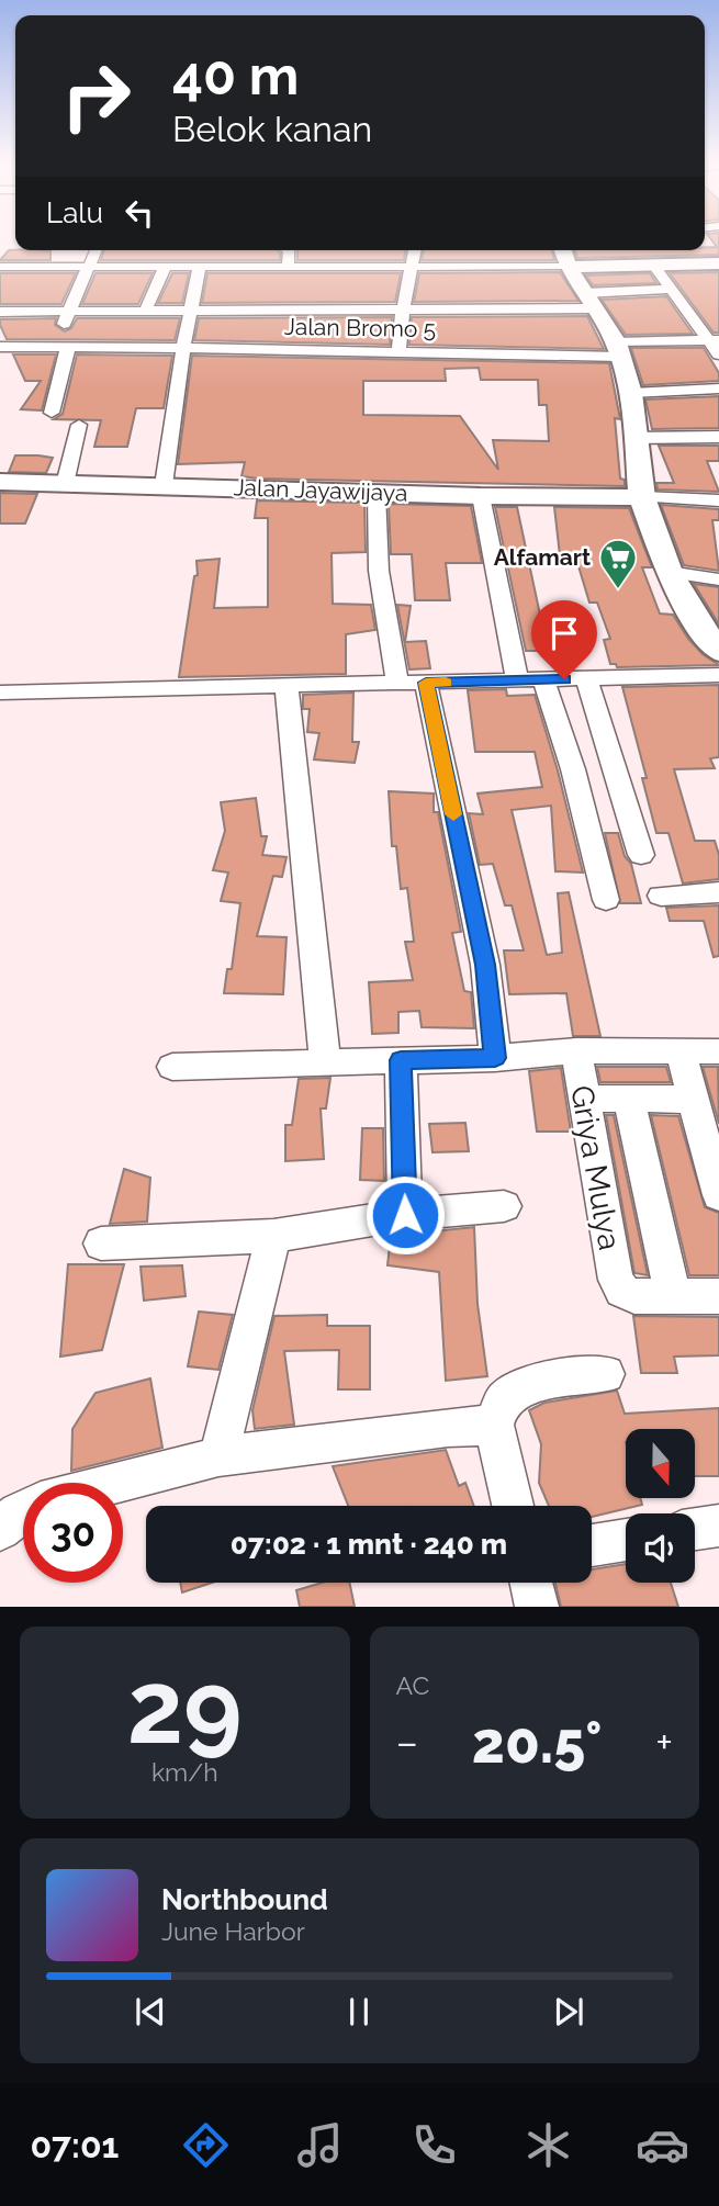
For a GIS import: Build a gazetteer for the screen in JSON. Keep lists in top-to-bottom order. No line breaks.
{"streets":{"main road":["Jalan Jayawijaya"],"street":["Jalan Bromo 5","Griya Mulya"]},"places":{"supermarket":["Alfamart"]},"north":"bottom","page":{"turn":["40 m","Belok kanan"],"then":"Lalu","limit":"30","trip":"07:02 · 1 mnt · 240 m","tile":[["29","km/h"],"AC"],"heat":["−","20.5°","+"],"song":["Northbound","June Harbor"],"tabs":"07:01"}}
